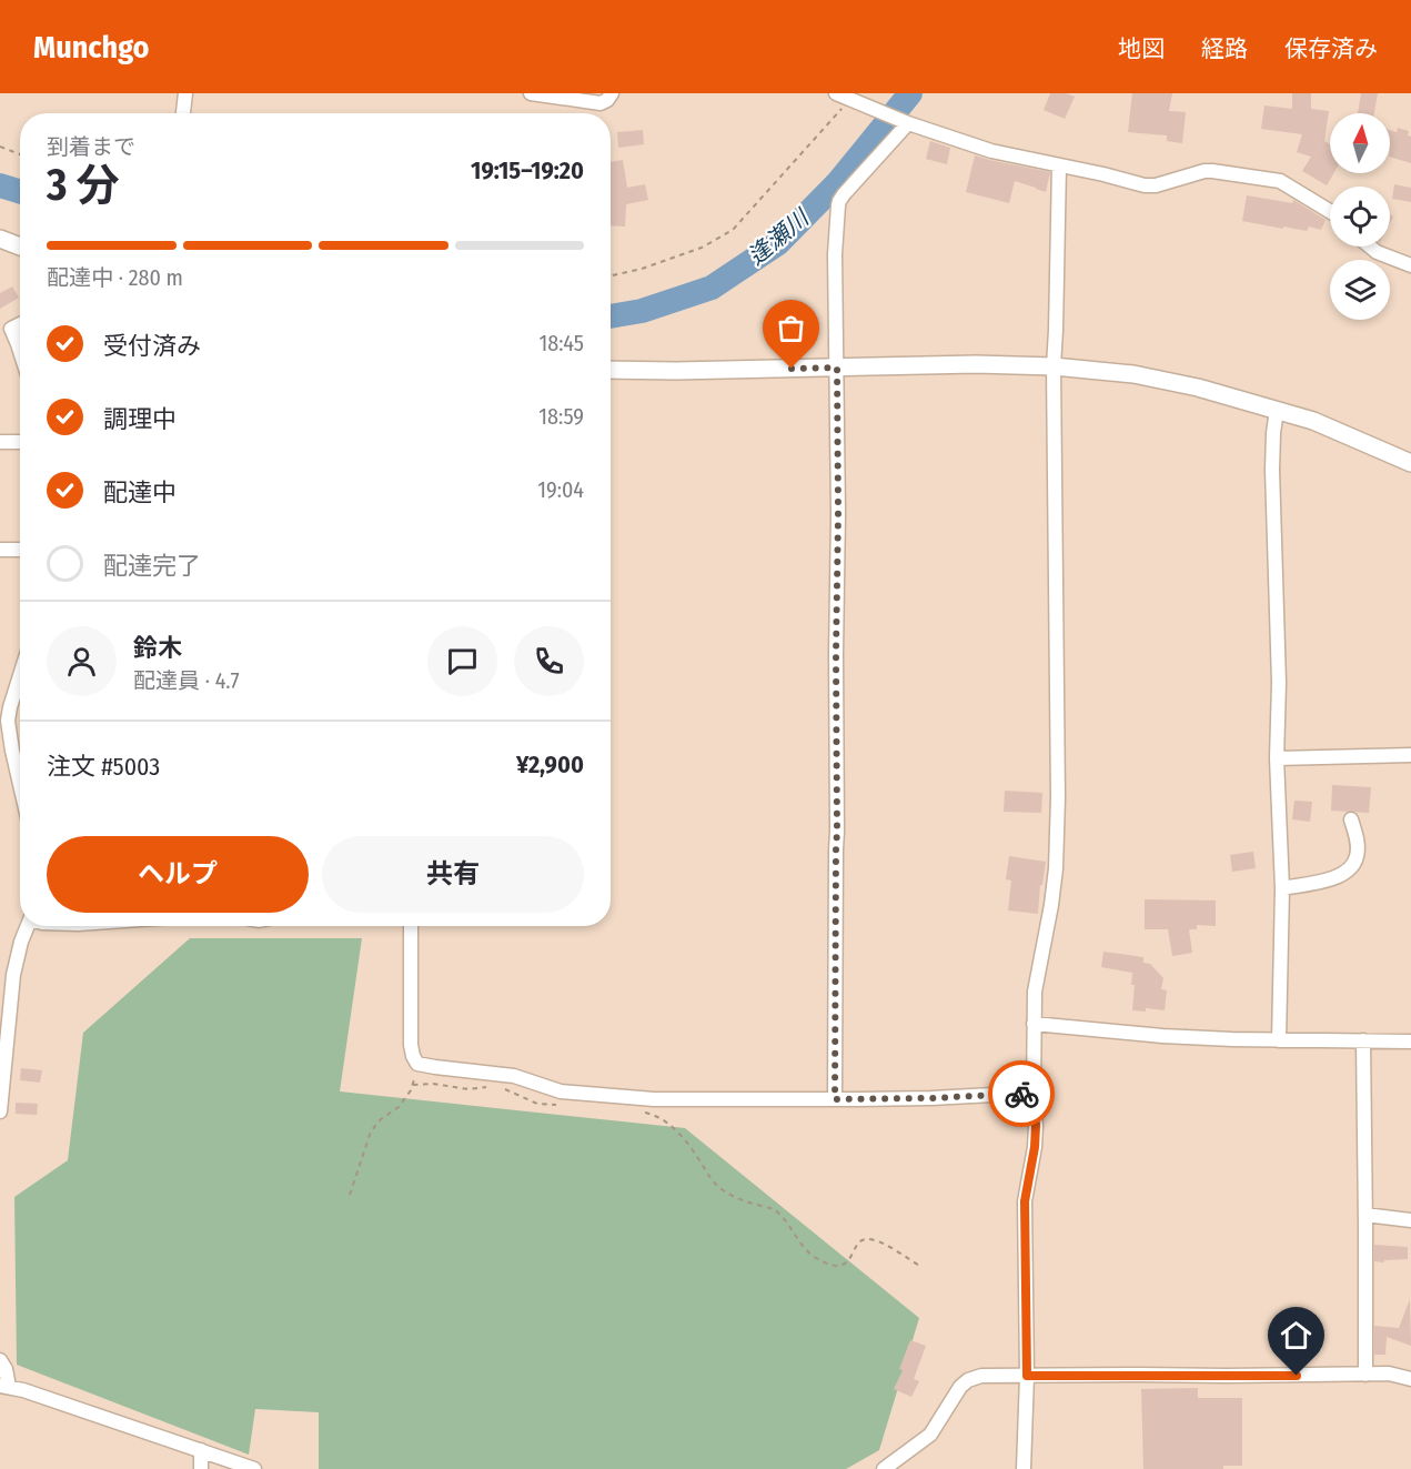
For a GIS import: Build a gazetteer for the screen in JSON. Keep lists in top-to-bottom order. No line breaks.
{"water":["逢瀬川"],"north":"top","page":{"header":"Munchgo","nav":["地図","経路","保存済み"],"heading":["3 分","到着まで","19:15–19:20"],"panel":["鈴木","配達員 · 4.7","注文 #5003","¥2,900"],"bar":"配達中 · 280 m","list":[["受付済み","18:45"],["調理中","18:59"],["配達中","19:04"],"配達完了"],"buttons":["ヘルプ","共有"]}}
